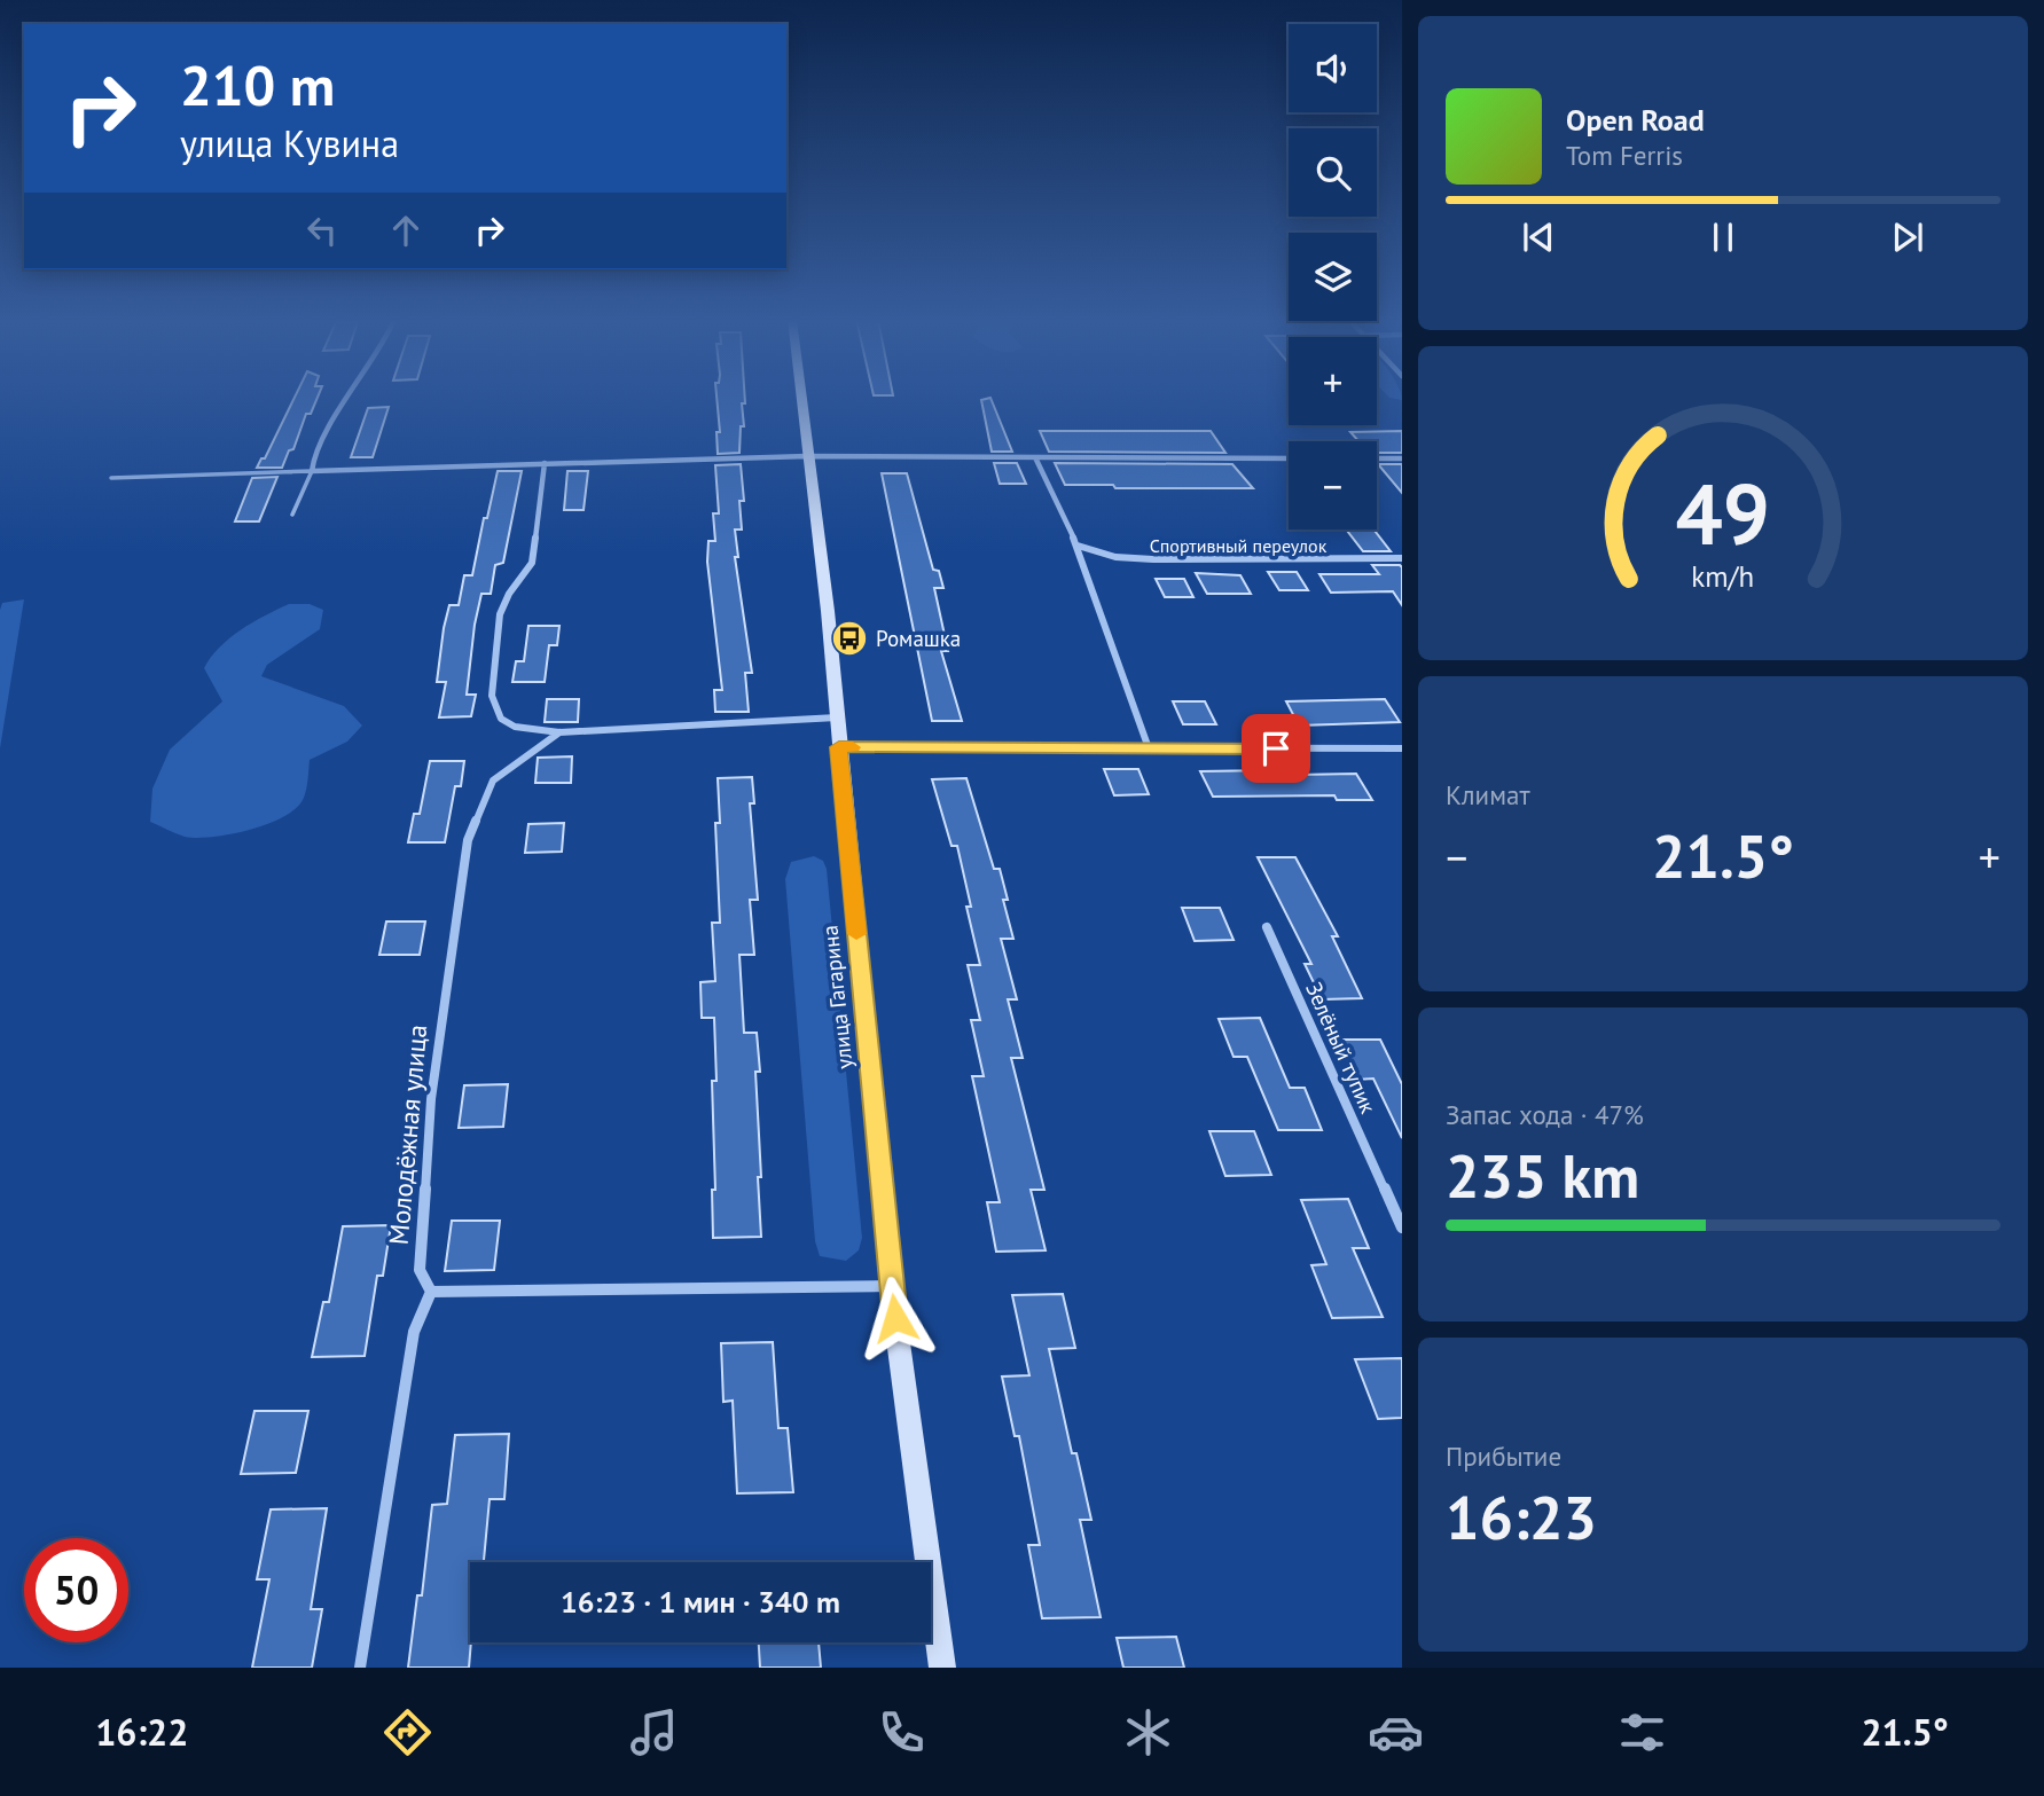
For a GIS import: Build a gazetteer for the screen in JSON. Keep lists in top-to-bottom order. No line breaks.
{"streets":{"main road":["улица Гагарина"],"street":["Спортивный переулок","Зелёный тупик","Молодёжная улица"]},"places":{"bus stop":["Ромашка"]},"page":{"map_buttons":["+","−"],"turn":["210 m","улица Кувина"],"song":["Open Road","Tom Ferris"],"tile":["Климат",["Запас хода · 47%","235 km"],["Прибытие","16:23"]],"heat":["−","21.5°","+"],"limit":"50","trip":"16:23 · 1 мин · 340 m","tabs":["16:22","21.5°"],"gauge":["49","km/h"]}}
